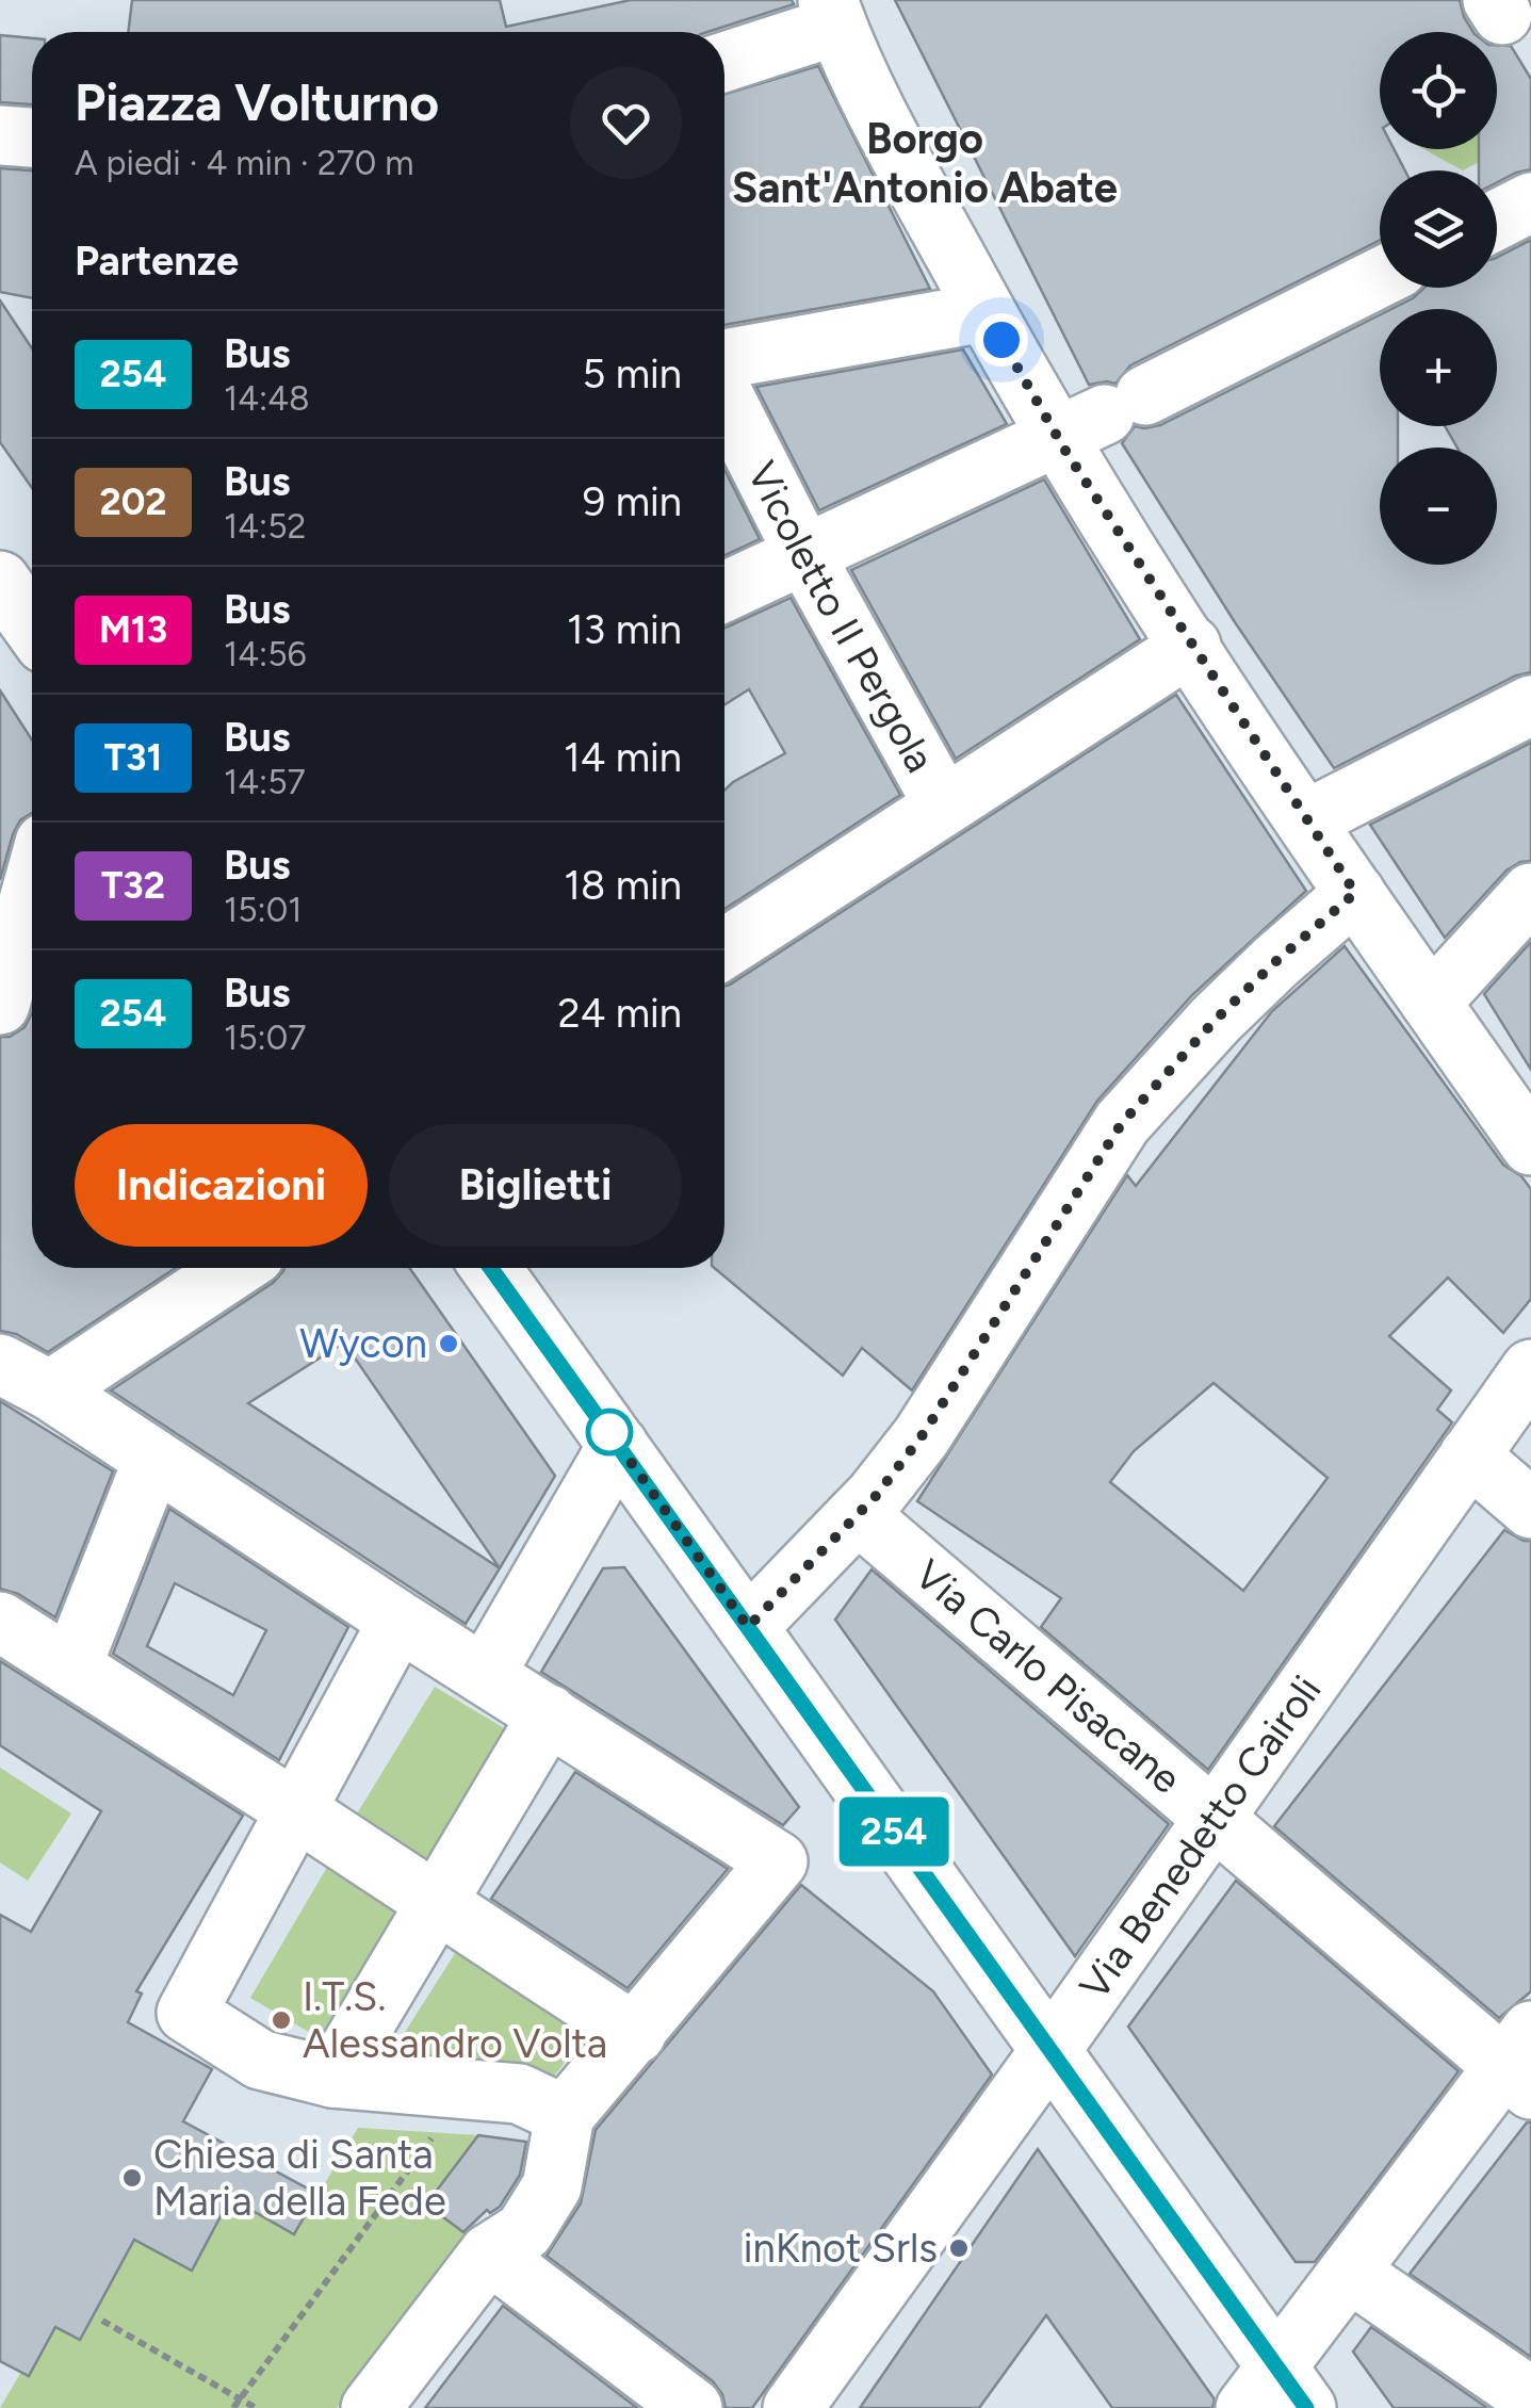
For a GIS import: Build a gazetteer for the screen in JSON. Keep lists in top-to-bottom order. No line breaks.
{"streets":{"street":["Vicoletto II Pergola","Via Carlo Pisacane","Via Benedetto Cairoli"]},"crossings":[["Via Carlo Pisacane","Via Benedetto Cairoli"]],"districts":["Borgo Sant'Antonio Abate"],"places":["Wycon","I.T.S. Alessandro Volta","Chiesa di Santa Maria della Fede","inKnot Srls"],"lines":["bus line 254"],"page":{"on_map":"254","map_buttons":["+","−"],"heading":[["Piazza Volturno","A piedi · 4 min · 270 m"],"Partenze"],"list":[{"mark":"254","name":"Bus","note":"14:48","value":"5 min"},{"mark":"202","name":"Bus","note":"14:52","value":"9 min"},{"mark":"M13","name":"Bus","note":"14:56","value":"13 min"},{"mark":"T31","name":"Bus","note":"14:57","value":"14 min"},{"mark":"T32","name":"Bus","note":"15:01","value":"18 min"},{"mark":"254","name":"Bus","note":"15:07","value":"24 min"}],"buttons":["Indicazioni","Biglietti"]}}
